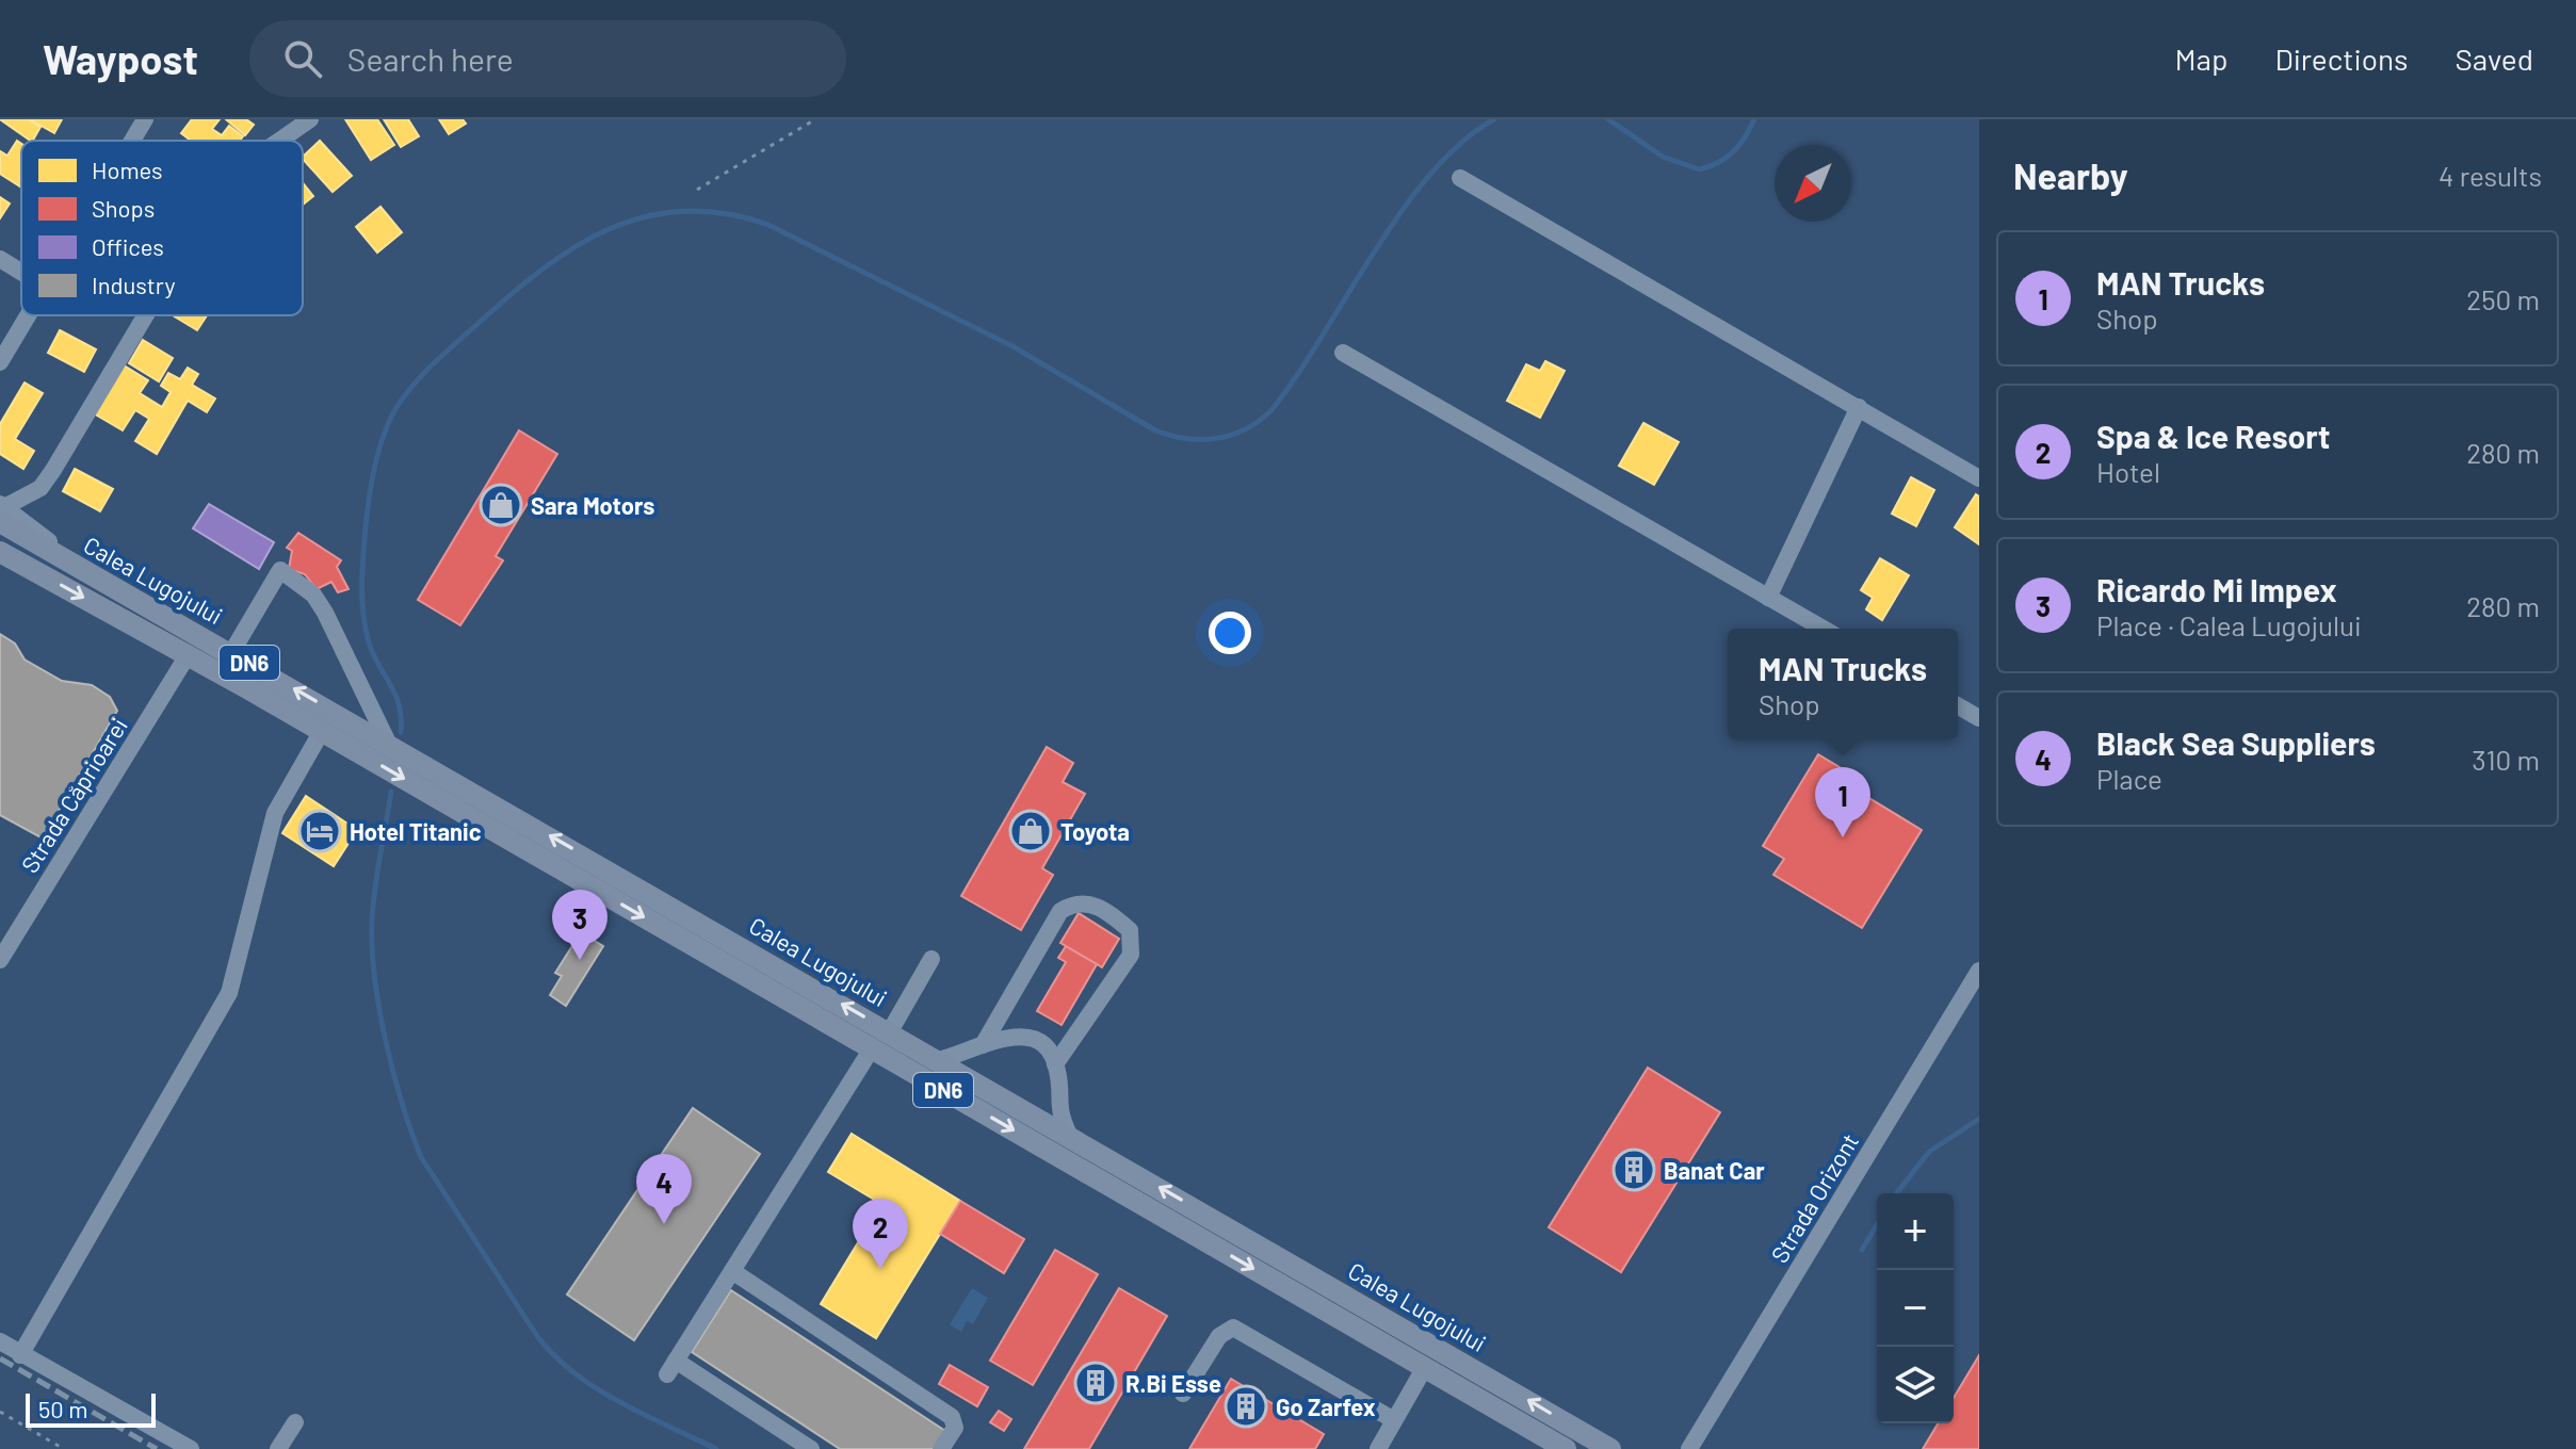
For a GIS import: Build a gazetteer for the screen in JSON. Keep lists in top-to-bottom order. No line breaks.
{"streets":{"main road":["Calea Lugojului","DN6"],"street":["Strada Căprioarei","Strada Orizont"]},"crossings":[["Calea Lugojului","Strada Căprioarei"]],"places":{"shop":["Sara Motors","Toyota"],"hotel":["Hotel Titanic"],"building":["Banat Car","R.Bi Esse","Go Zarfex"]},"legend":["Homes","Shops","Offices","Industry"],"scale_bar":"50 m","north":"bottom left","page":{"header":"Waypost","search":"Search here","nav":["Map","Directions","Saved"],"heading":["Nearby","4 results"],"list":[{"mark":"1","name":"MAN Trucks","note":"Shop","value":"250 m"},{"mark":"2","name":"Spa & Ice Resort","note":"Hotel","value":"280 m"},{"mark":"3","name":"Ricardo Mi Impex","note":"Place · Calea Lugojului","value":"280 m"},{"mark":"4","name":"Black Sea Suppliers","note":"Place","value":"310 m"}],"popup":["MAN Trucks","Shop"],"pins":["1","3","4","2"],"map_buttons":["+","−"],"scale":"50 m"}}
